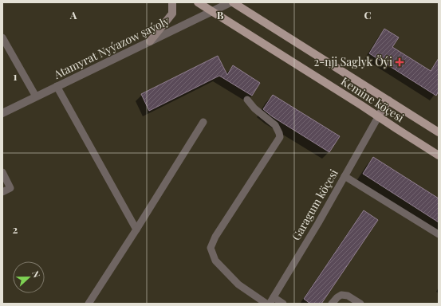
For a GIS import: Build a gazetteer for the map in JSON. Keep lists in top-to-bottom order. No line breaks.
{"streets":{"main road":["Kemine köçesi"],"street":["Atamyrat Nyýazow şaýoly","Garagum köçesi"]},"crossings":[["Atamyrat Nyýazow şaýoly","Kemine köçesi"],["Kemine köçesi","Garagum köçesi"]],"places":{"health":["2-nji Saglyk Öýi"]},"north":"right","grid":{"columns":["A","B","C"],"rows":["1","2"]}}
